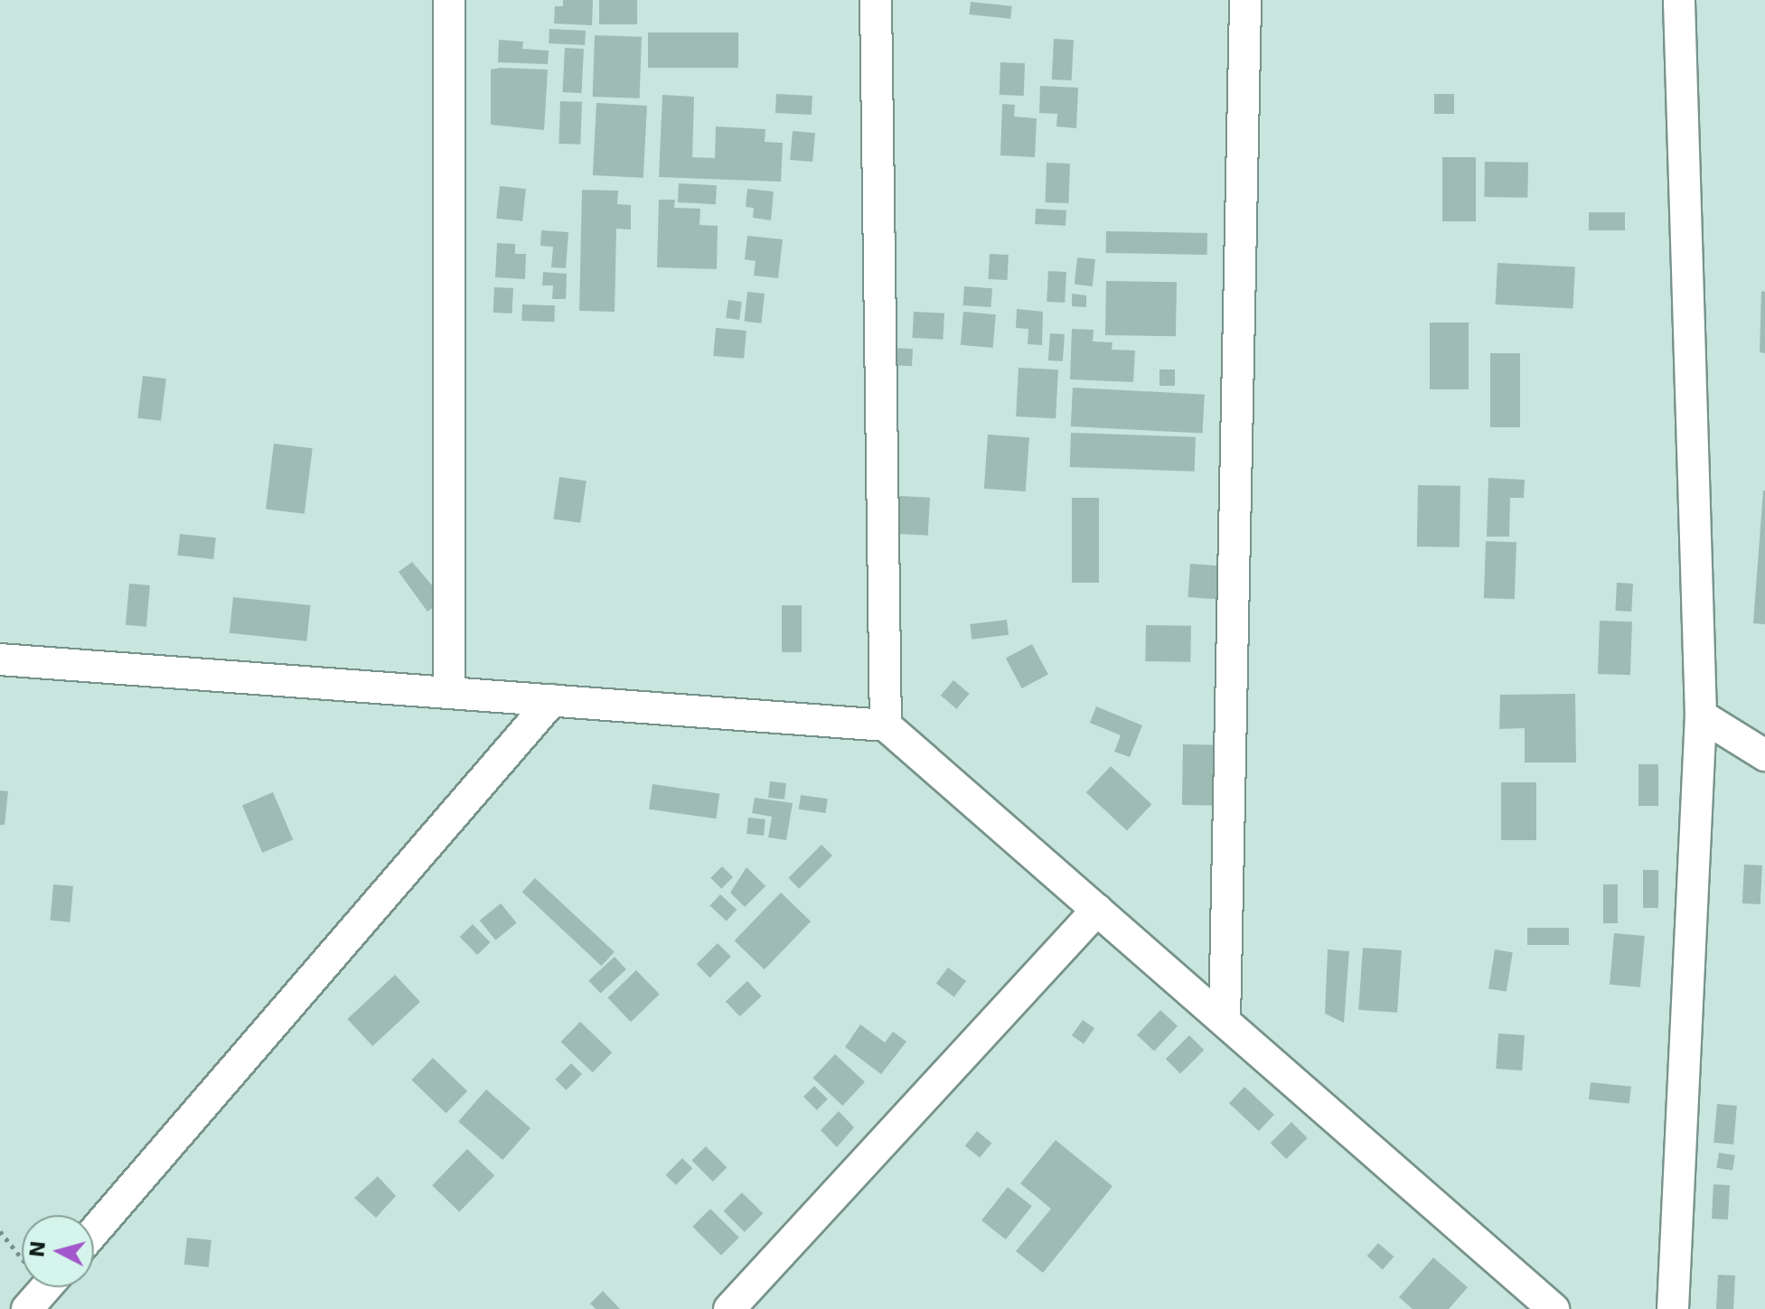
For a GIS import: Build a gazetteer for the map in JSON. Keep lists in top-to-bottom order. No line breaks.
{"north":"left"}
